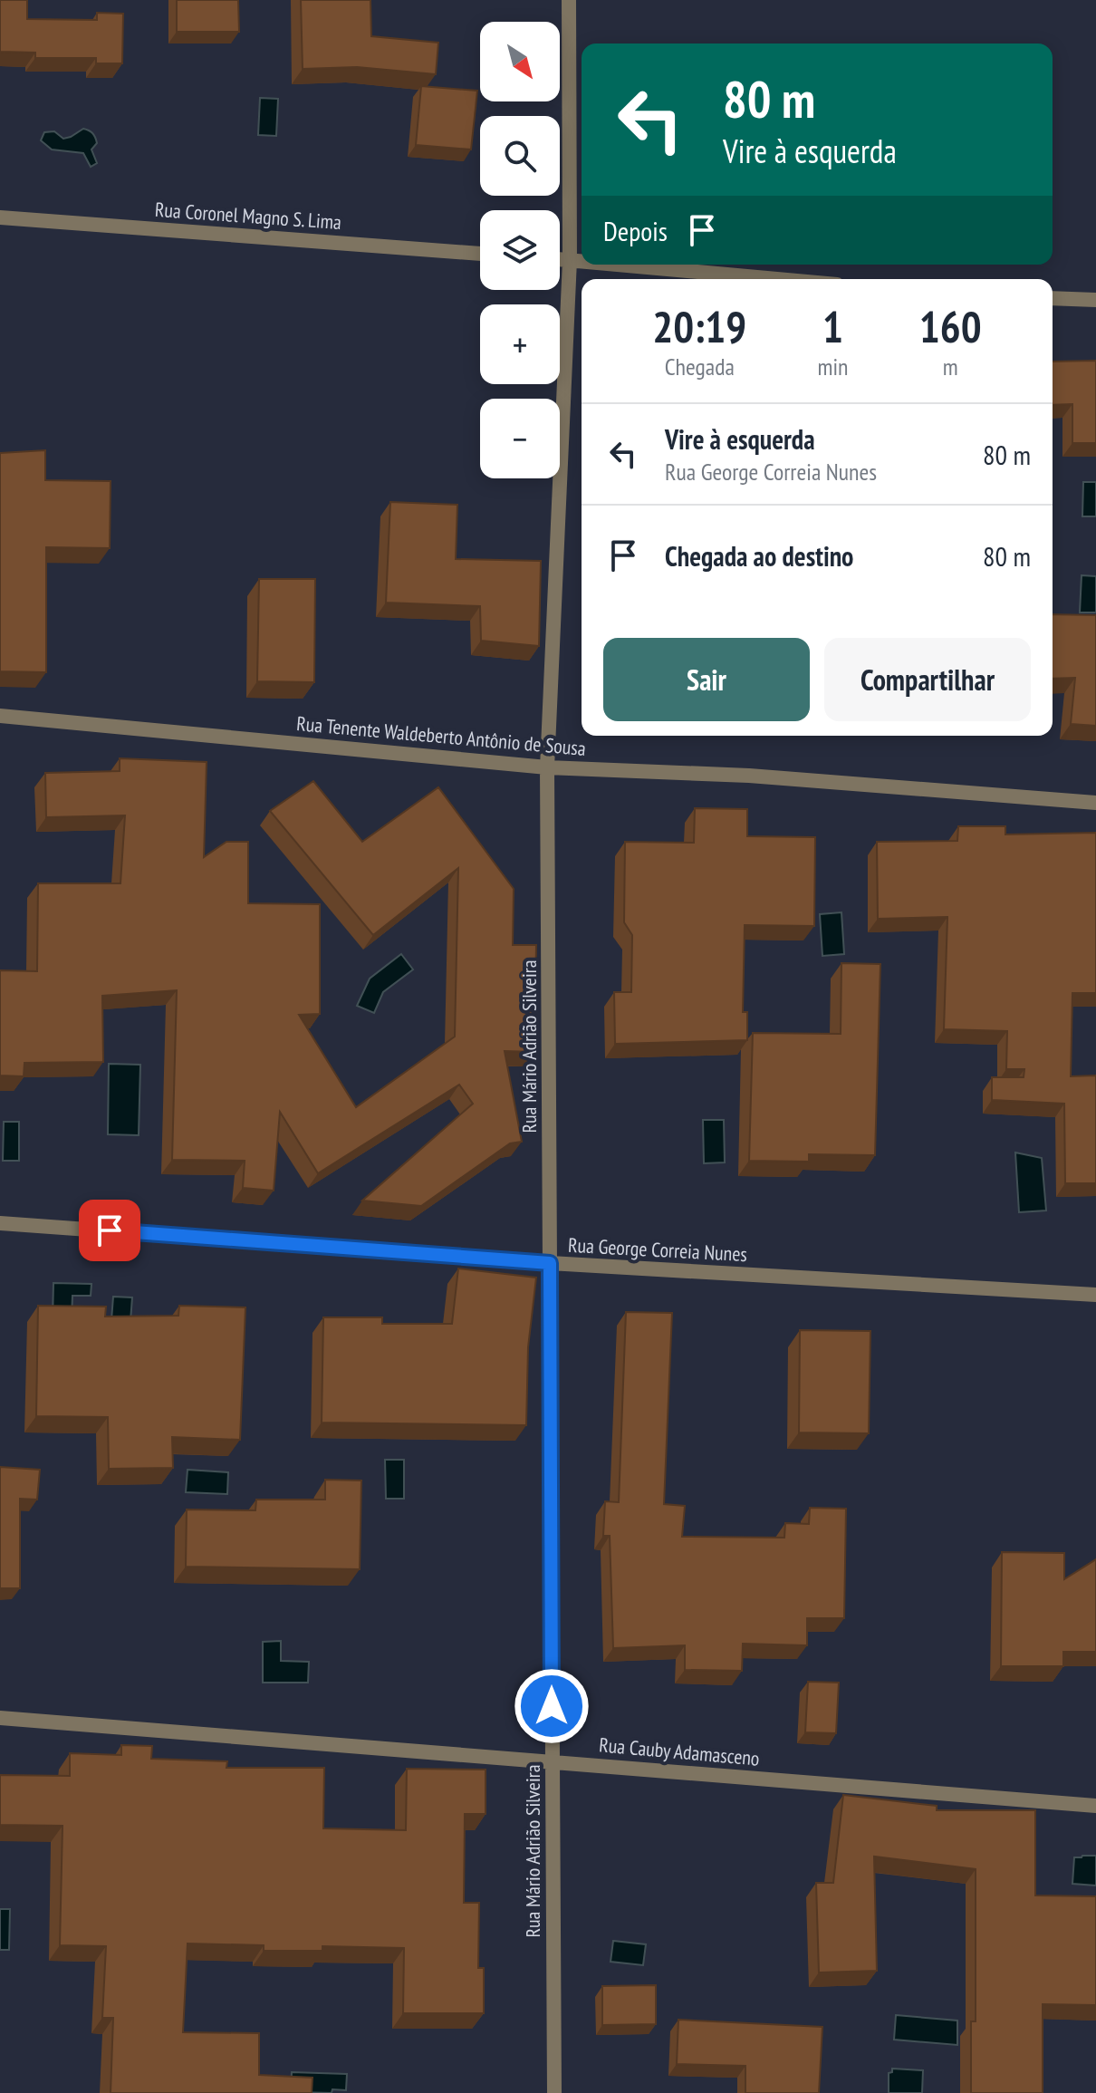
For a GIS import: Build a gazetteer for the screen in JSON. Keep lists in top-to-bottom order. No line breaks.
{"streets":{"street":["Rua Coronel Magno S. Lima","Rua Tenente Waldeberto Antônio de Sousa","Rua Mário Adrião Silveira","Rua George Correia Nunes","Rua Cauby Adamasceno"]},"crossings":[["Rua Tenente Waldeberto Antônio de Sousa","Rua Mário Adrião Silveira"],["Rua Mário Adrião Silveira","Rua George Correia Nunes"],["Rua Mário Adrião Silveira","Rua Cauby Adamasceno"]],"north":"bottom right","page":{"map_buttons":["+","−"],"turn":["80 m","Vire à esquerda"],"then":"Depois","eta":["20:19","Chegada","1","min","160","m"],"list":[{"name":"Vire à esquerda","note":"Rua George Correia Nunes","value":"80 m"},{"name":"Chegada ao destino","value":"80 m"}],"buttons":["Sair","Compartilhar"]}}
